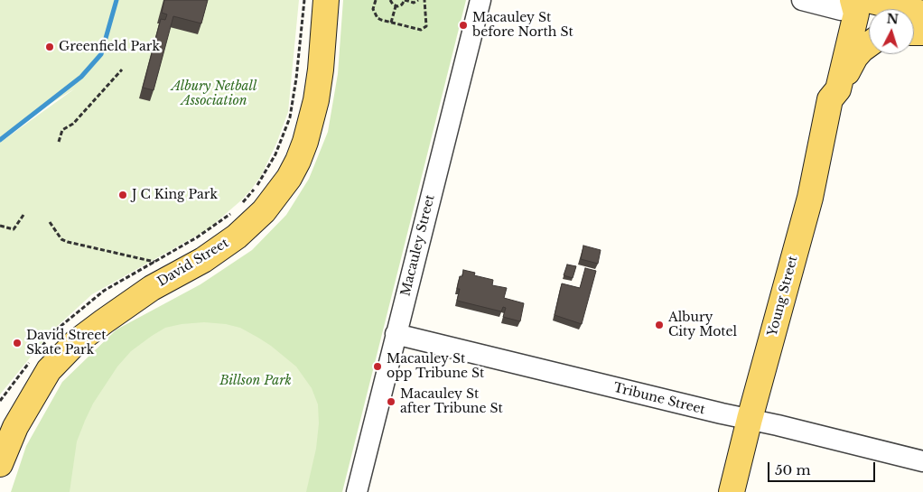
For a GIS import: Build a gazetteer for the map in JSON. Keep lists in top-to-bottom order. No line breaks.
{"streets":{"main road":["David Street","Young Street"],"street":["Macauley Street","Tribune Street"]},"crossings":[["Macauley Street","Tribune Street"],["Young Street","Tribune Street"]],"parks":["Albury Netball Association","Billson Park"],"places":["Macauley St before North St","Greenfield Park","J C King Park","Albury City Motel","David Street Skate Park","Macauley St opp Tribune St","Macauley St after Tribune St"],"scale_bar":"50 m","north":"top"}
